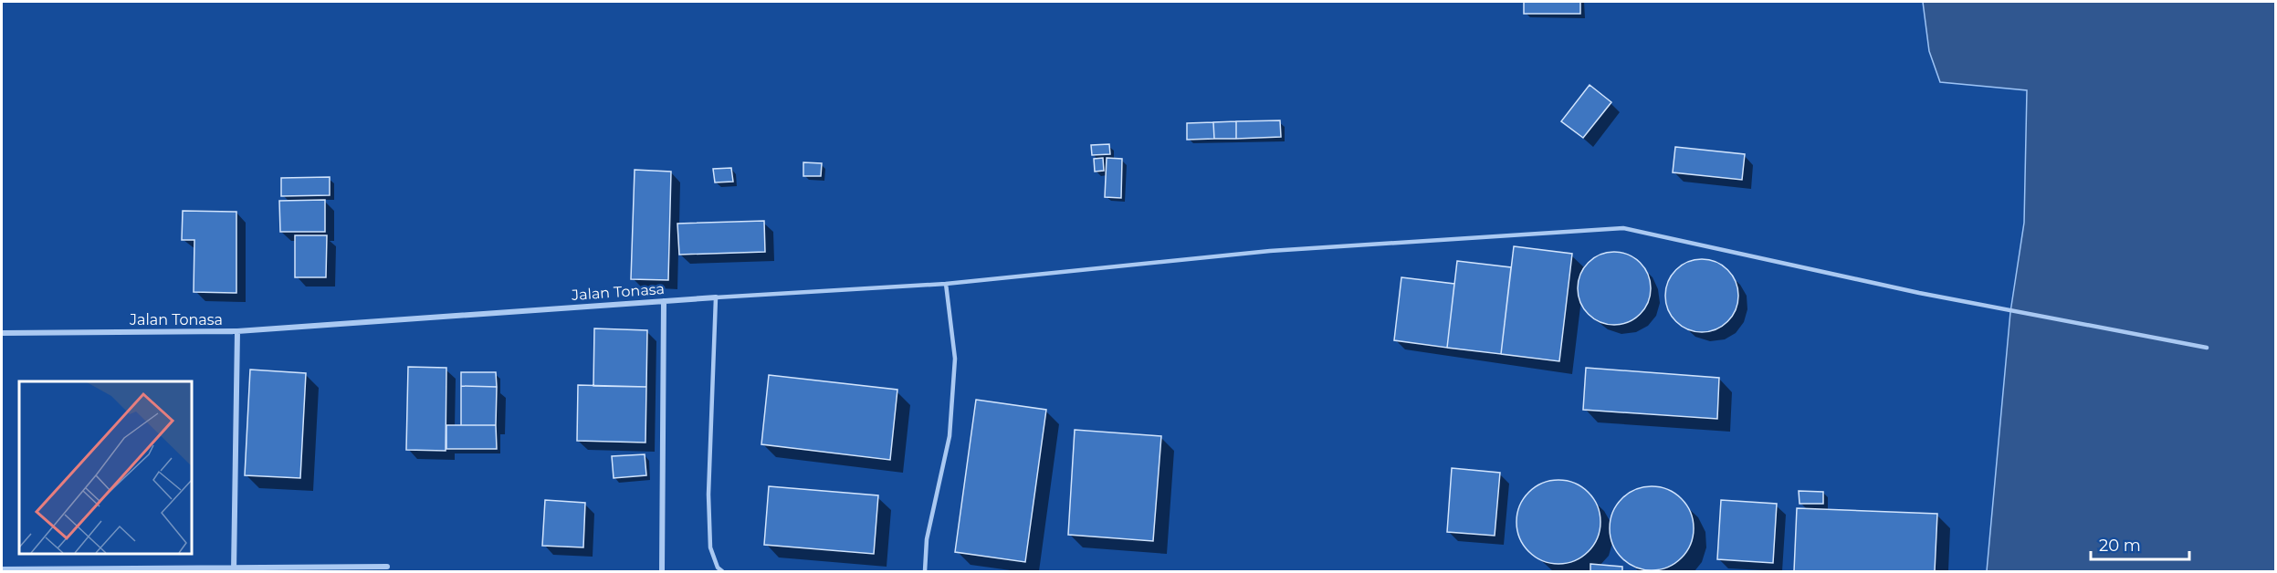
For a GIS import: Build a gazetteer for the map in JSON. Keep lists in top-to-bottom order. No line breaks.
{"streets":{"street":["Jalan Tonasa"]},"scale_bar":"20 m"}
